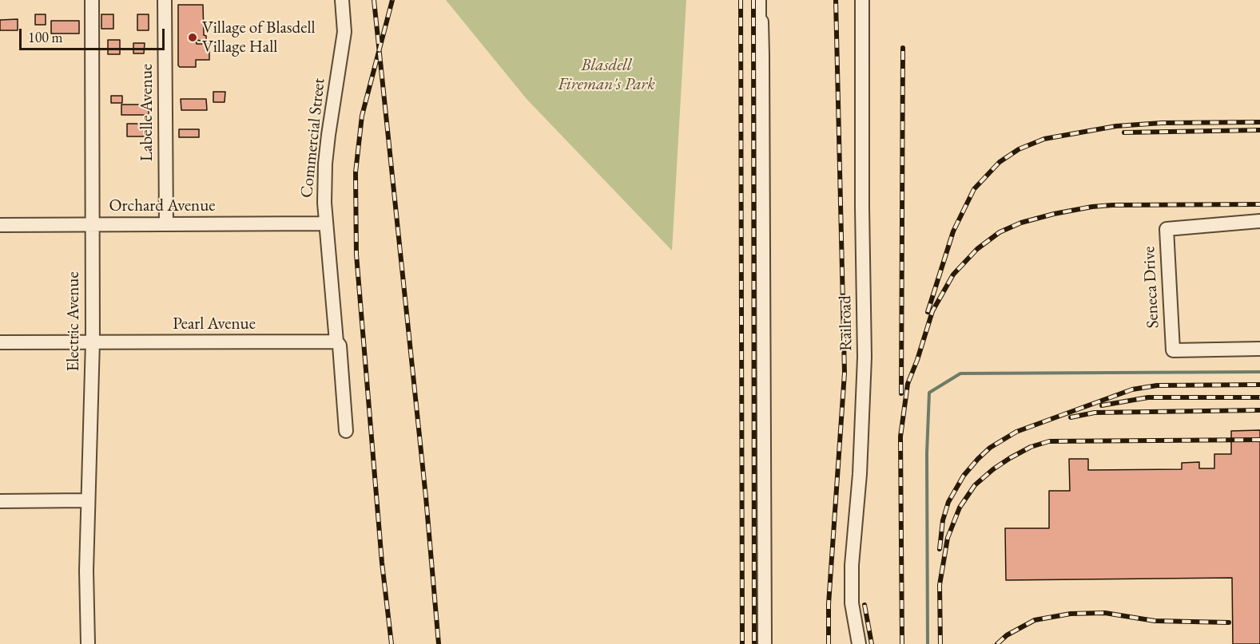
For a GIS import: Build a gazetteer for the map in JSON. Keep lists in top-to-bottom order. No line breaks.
{"streets":{"street":["Labelle Avenue","Commercial Street","Orchard Avenue","Seneca Drive","Electric Avenue","Railroad","Pearl Avenue"]},"crossings":[["Labelle Avenue","Orchard Avenue"],["Commercial Street","Orchard Avenue"],["Commercial Street","Pearl Avenue"],["Orchard Avenue","Electric Avenue"],["Electric Avenue","Pearl Avenue"]],"parks":["Blasdell Fireman's Park"],"places":["Village of Blasdell Village Hall"],"scale_bar":"100 m"}
